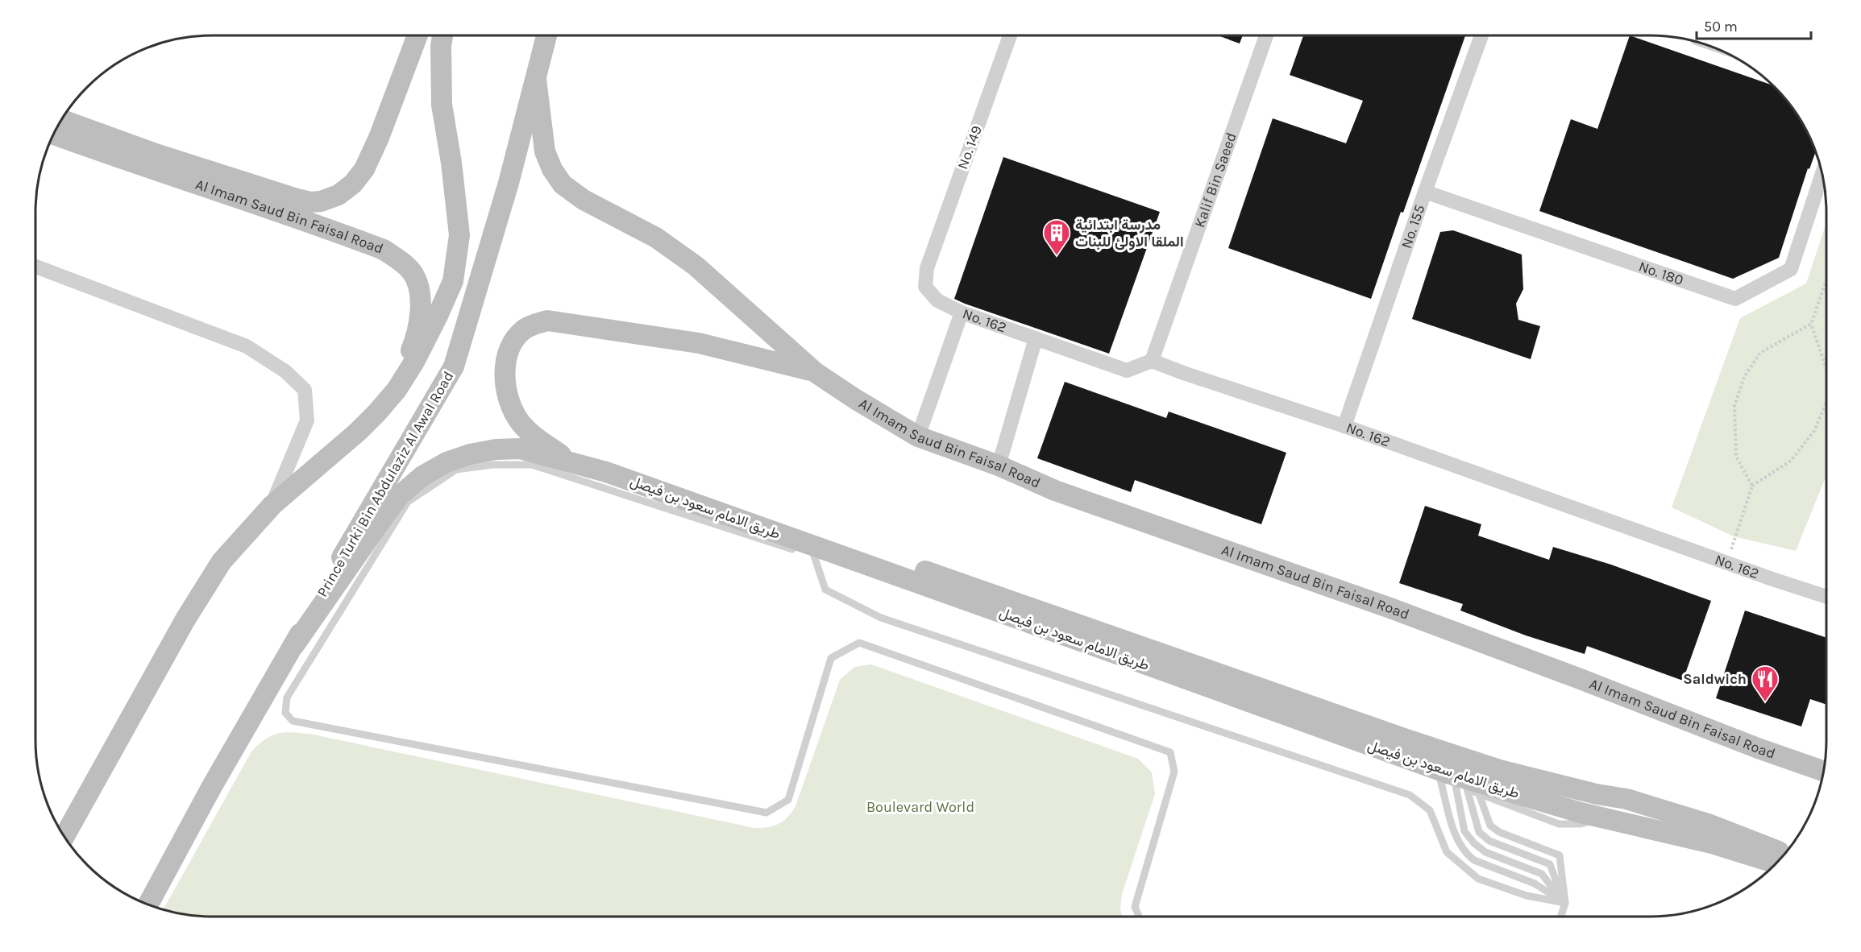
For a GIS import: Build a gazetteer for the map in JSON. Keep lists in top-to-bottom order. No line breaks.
{"streets":{"main road":["Al Imam Saud Bin Faisal Road","Prince Turki Bin Abdulaziz Al Awal Road","طريق الامام سعود بن فيصل"],"street":["No. 149","Kalif Bin Saeed","No. 155","No. 180","No. 162"]},"crossings":[["No. 149","No. 162"],["Kalif Bin Saeed","No. 162"],["No. 155","No. 180"],["No. 155","No. 162"]],"parks":["Boulevard World"],"places":{"building":["مدرسة ابتدائية الملقا الاولئ للبنات"],"restaurant":["Saldwich"]},"scale_bar":"50 m"}
